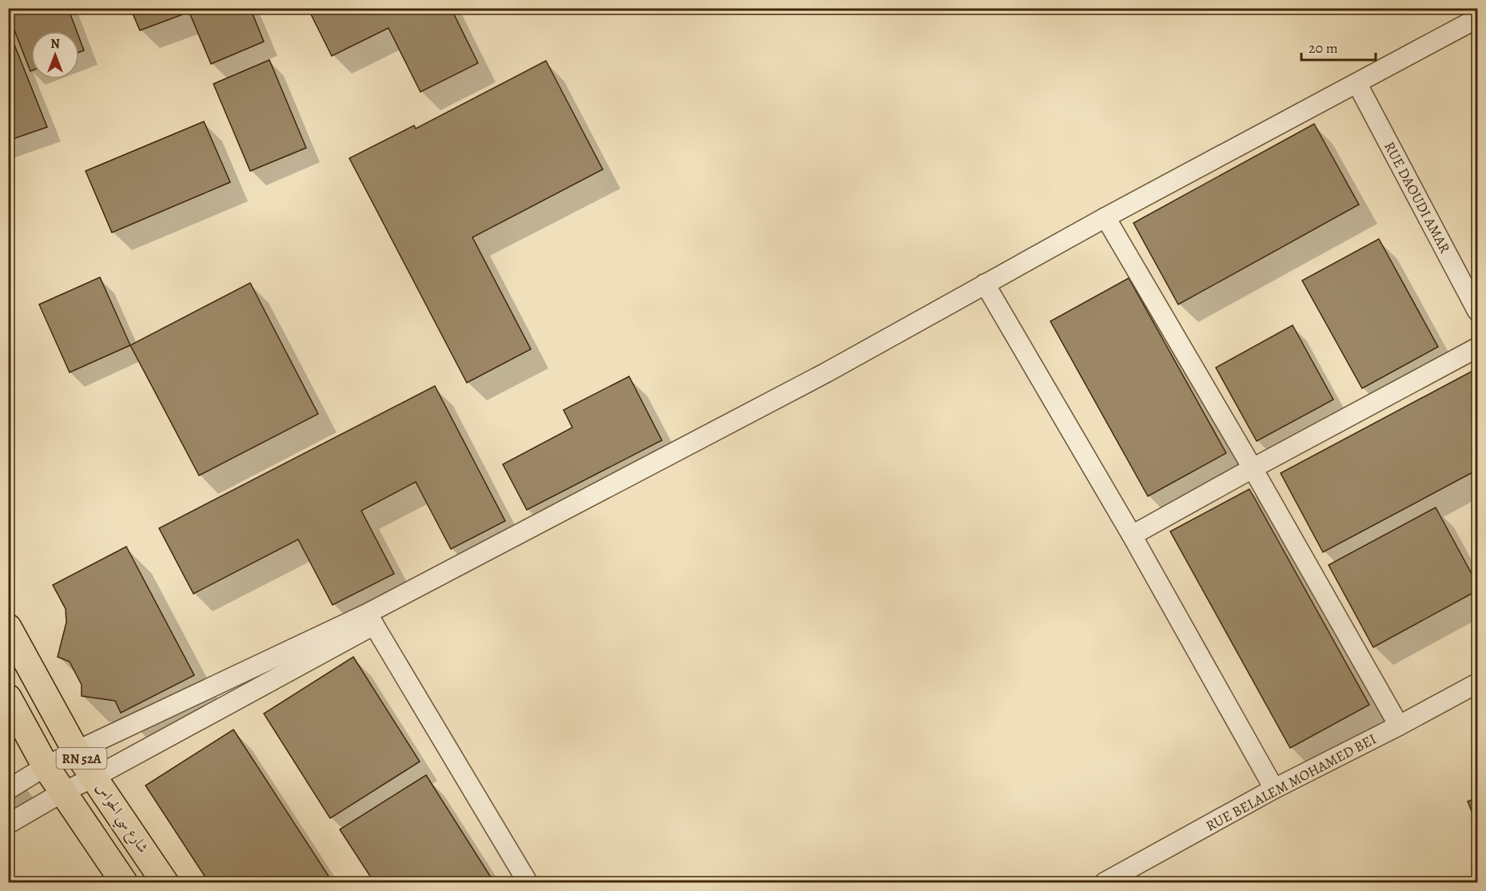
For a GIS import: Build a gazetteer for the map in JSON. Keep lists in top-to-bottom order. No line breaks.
{"streets":{"main road":["RN 52A","شارع سي الحواس"],"street":["RUE DAOUDI AMAR","RUE BELALEM MOHAMED BEI"]},"scale_bar":"20 m","north":"top"}
